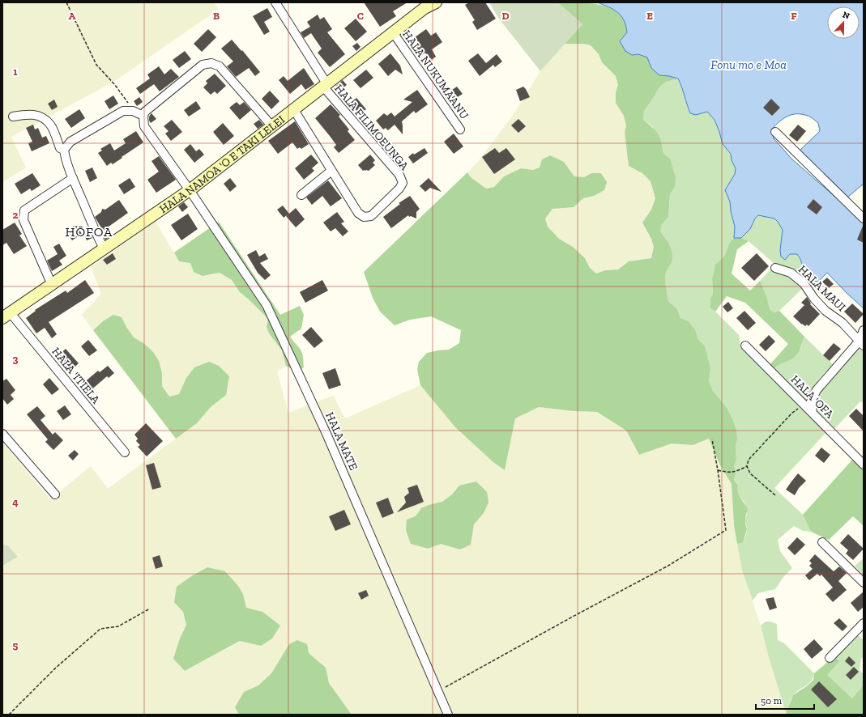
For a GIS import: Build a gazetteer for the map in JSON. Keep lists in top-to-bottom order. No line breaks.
{"streets":{"street":["HALA NUKUMA'ANU","HALA FILIMOEUNGA","HALA NAMOA 'O E TAKI LELEI","HALA MAUI","HALA 'ITIELA","HALA 'OFA","HALA MATE"]},"crossings":[["HALA NUKUMA'ANU","HALA NAMOA 'O E TAKI LELEI"],["HALA FILIMOEUNGA","HALA NAMOA 'O E TAKI LELEI"],["HALA NAMOA 'O E TAKI LELEI","HALA 'ITIELA"],["HALA NAMOA 'O E TAKI LELEI","HALA MATE"]],"districts":["HŌFOA"],"water":["Fonu mo e Moa"],"scale_bar":"50 m","north":"top","grid":{"columns":["A","B","C","D","E","F"],"rows":["1","2","3","4","5"]}}
